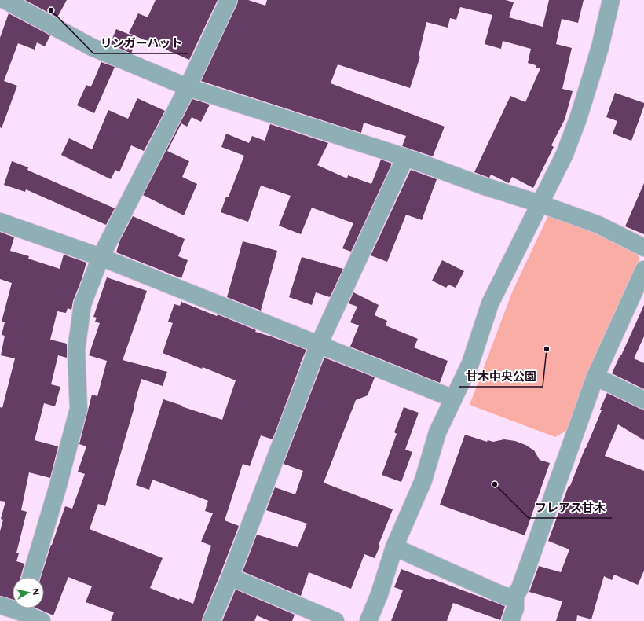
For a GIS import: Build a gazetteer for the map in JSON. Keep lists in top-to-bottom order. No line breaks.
{"places":["リンガーハット","甘木中央公園","フレアス甘木"],"north":"right"}
